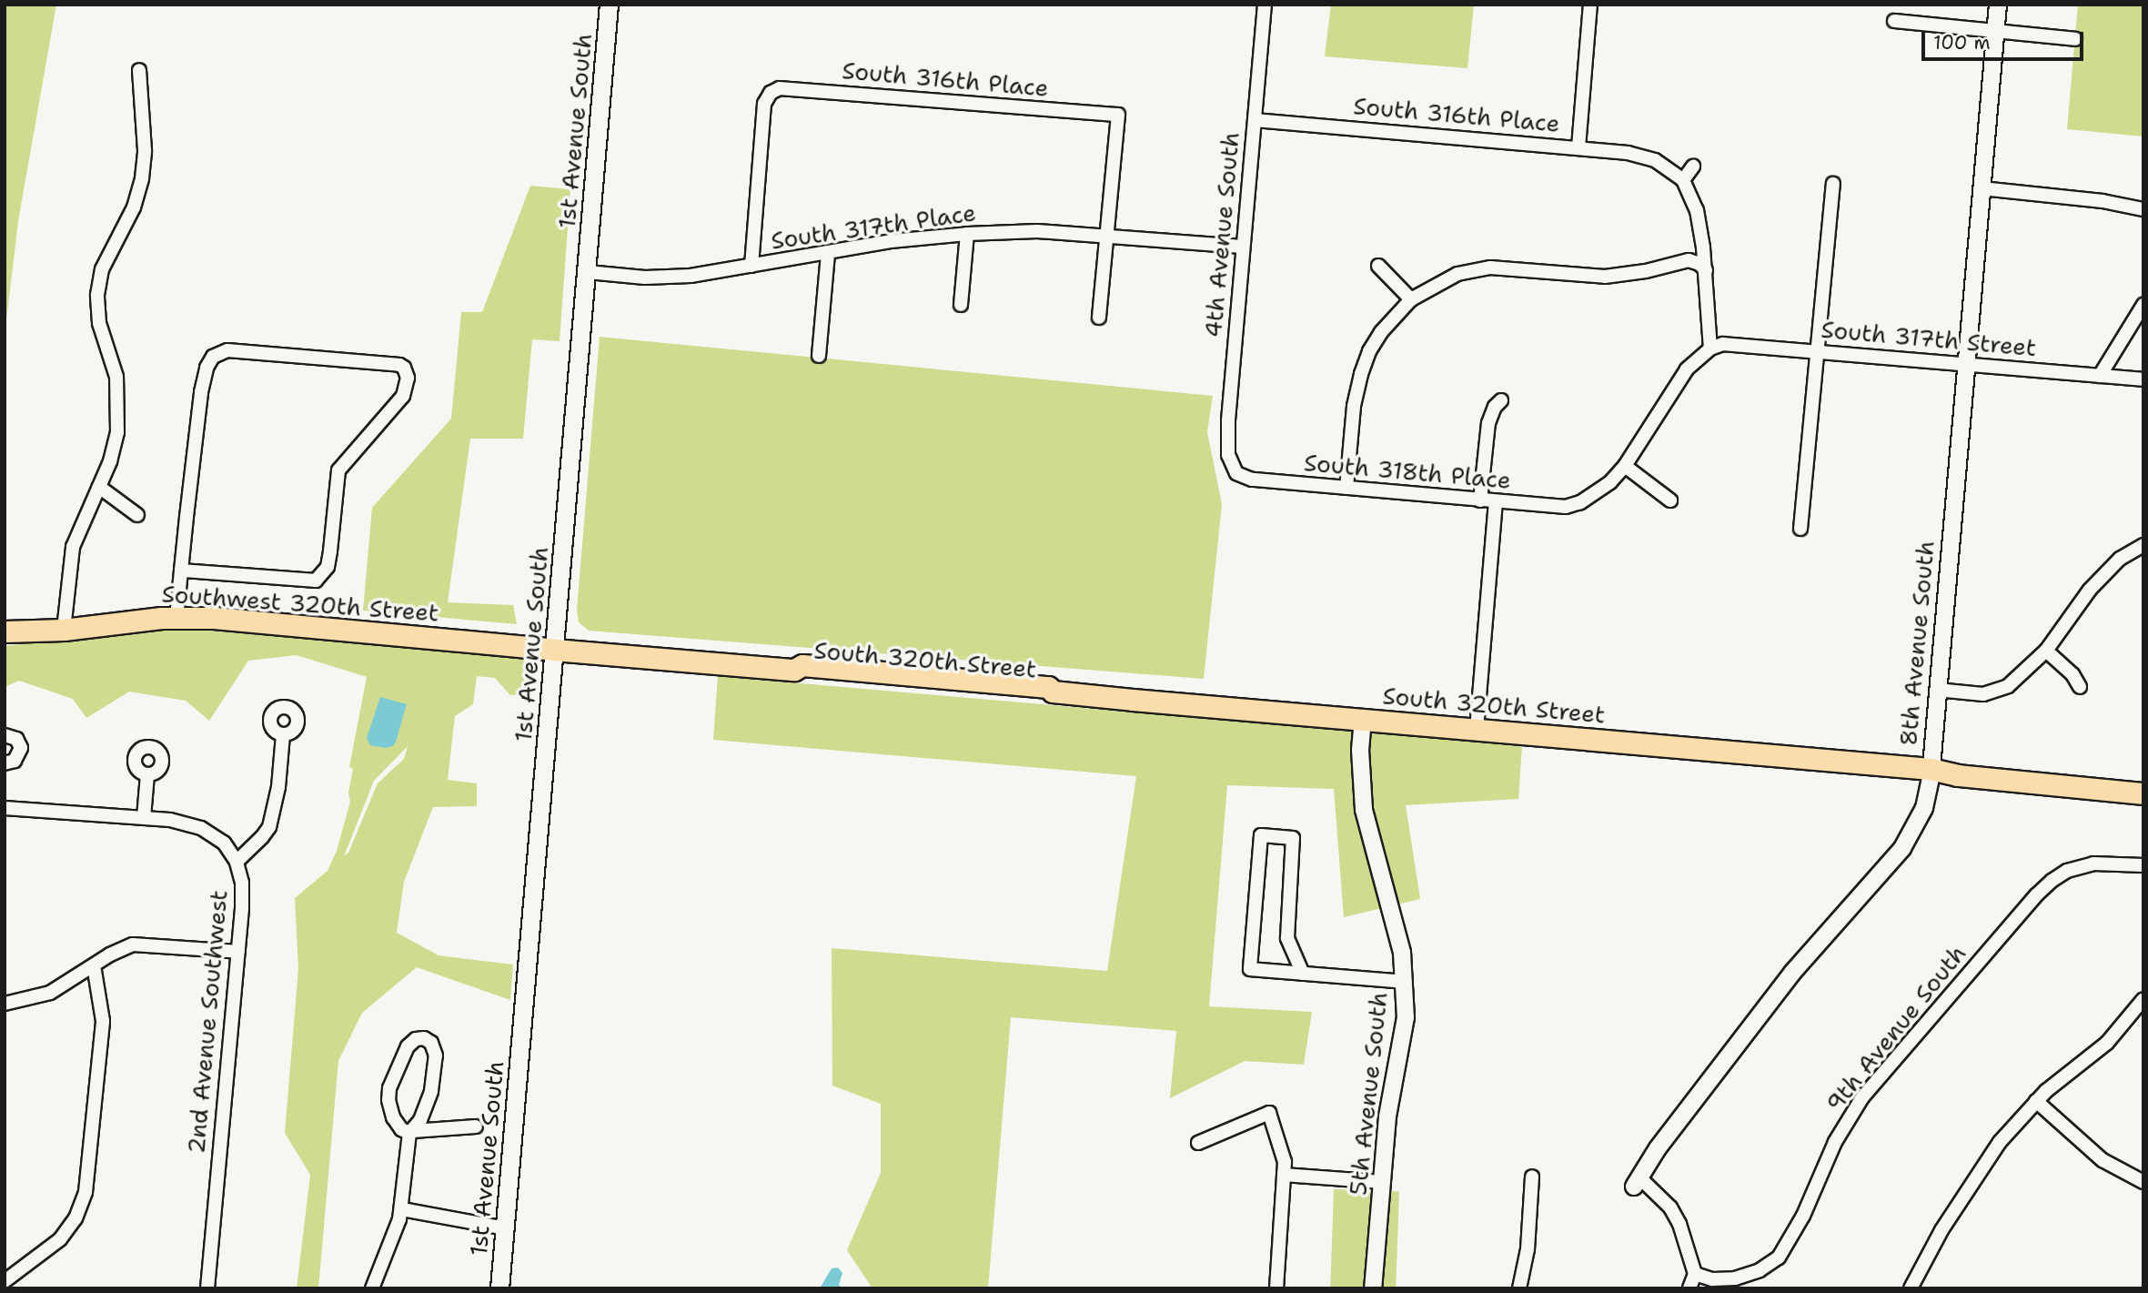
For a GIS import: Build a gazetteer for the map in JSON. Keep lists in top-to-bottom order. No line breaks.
{"streets":{"main road":["1st Avenue South","Southwest 320th Street","South 320th Street"],"street":["South 316th Place","South 317th Place","4th Avenue South","South 317th Street","South 318th Place","8th Avenue South","2nd Avenue Southwest","9th Avenue South","5th Avenue South"]},"crossings":[["South 316th Place","South 317th Place"],["South 316th Place","4th Avenue South"],["1st Avenue South","South 317th Place"],["1st Avenue South","Southwest 320th Street"],["1st Avenue South","South 320th Street"],["South 317th Place","4th Avenue South"],["4th Avenue South","South 318th Place"],["South 317th Street","8th Avenue South"],["Southwest 320th Street","South 320th Street"],["8th Avenue South","South 320th Street"],["South 320th Street","5th Avenue South"]],"scale_bar":"100 m"}
